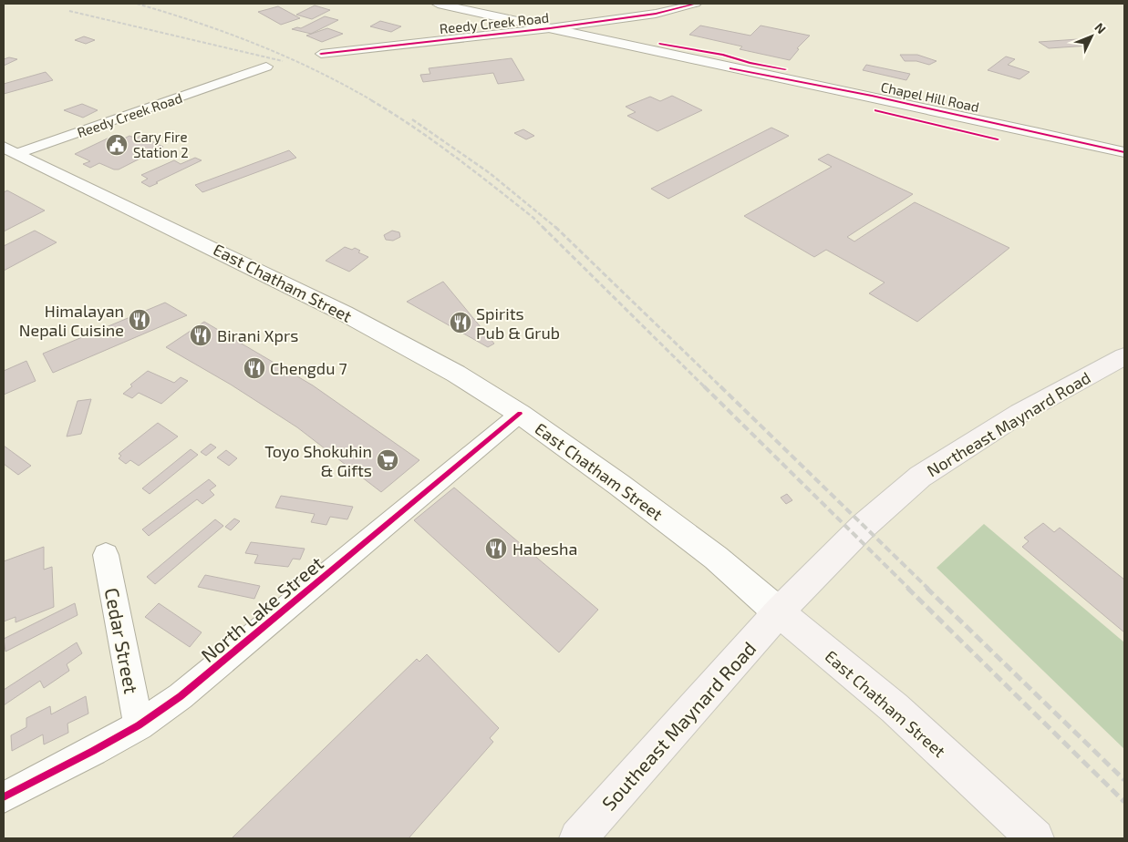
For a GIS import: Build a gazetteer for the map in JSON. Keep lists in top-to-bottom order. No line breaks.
{"streets":{"main road":["Chapel Hill Road","East Chatham Street","Northeast Maynard Road","Southeast Maynard Road"],"street":["Reedy Creek Road","North Lake Street","Cedar Street"]},"crossings":[["Reedy Creek Road","Chapel Hill Road"],["Reedy Creek Road","East Chatham Street"],["East Chatham Street","Northeast Maynard Road"],["East Chatham Street","North Lake Street"],["East Chatham Street","Southeast Maynard Road"],["Northeast Maynard Road","Southeast Maynard Road"],["North Lake Street","Cedar Street"]],"places":{"public building":["Cary Fire Station 2"],"restaurant":["Himalayan Nepali Cuisine","Spirits Pub & Grub","Birani Xprs","Chengdu 7","Habesha"],"supermarket":["Toyo Shokuhin & Gifts"]},"north":"top right"}
